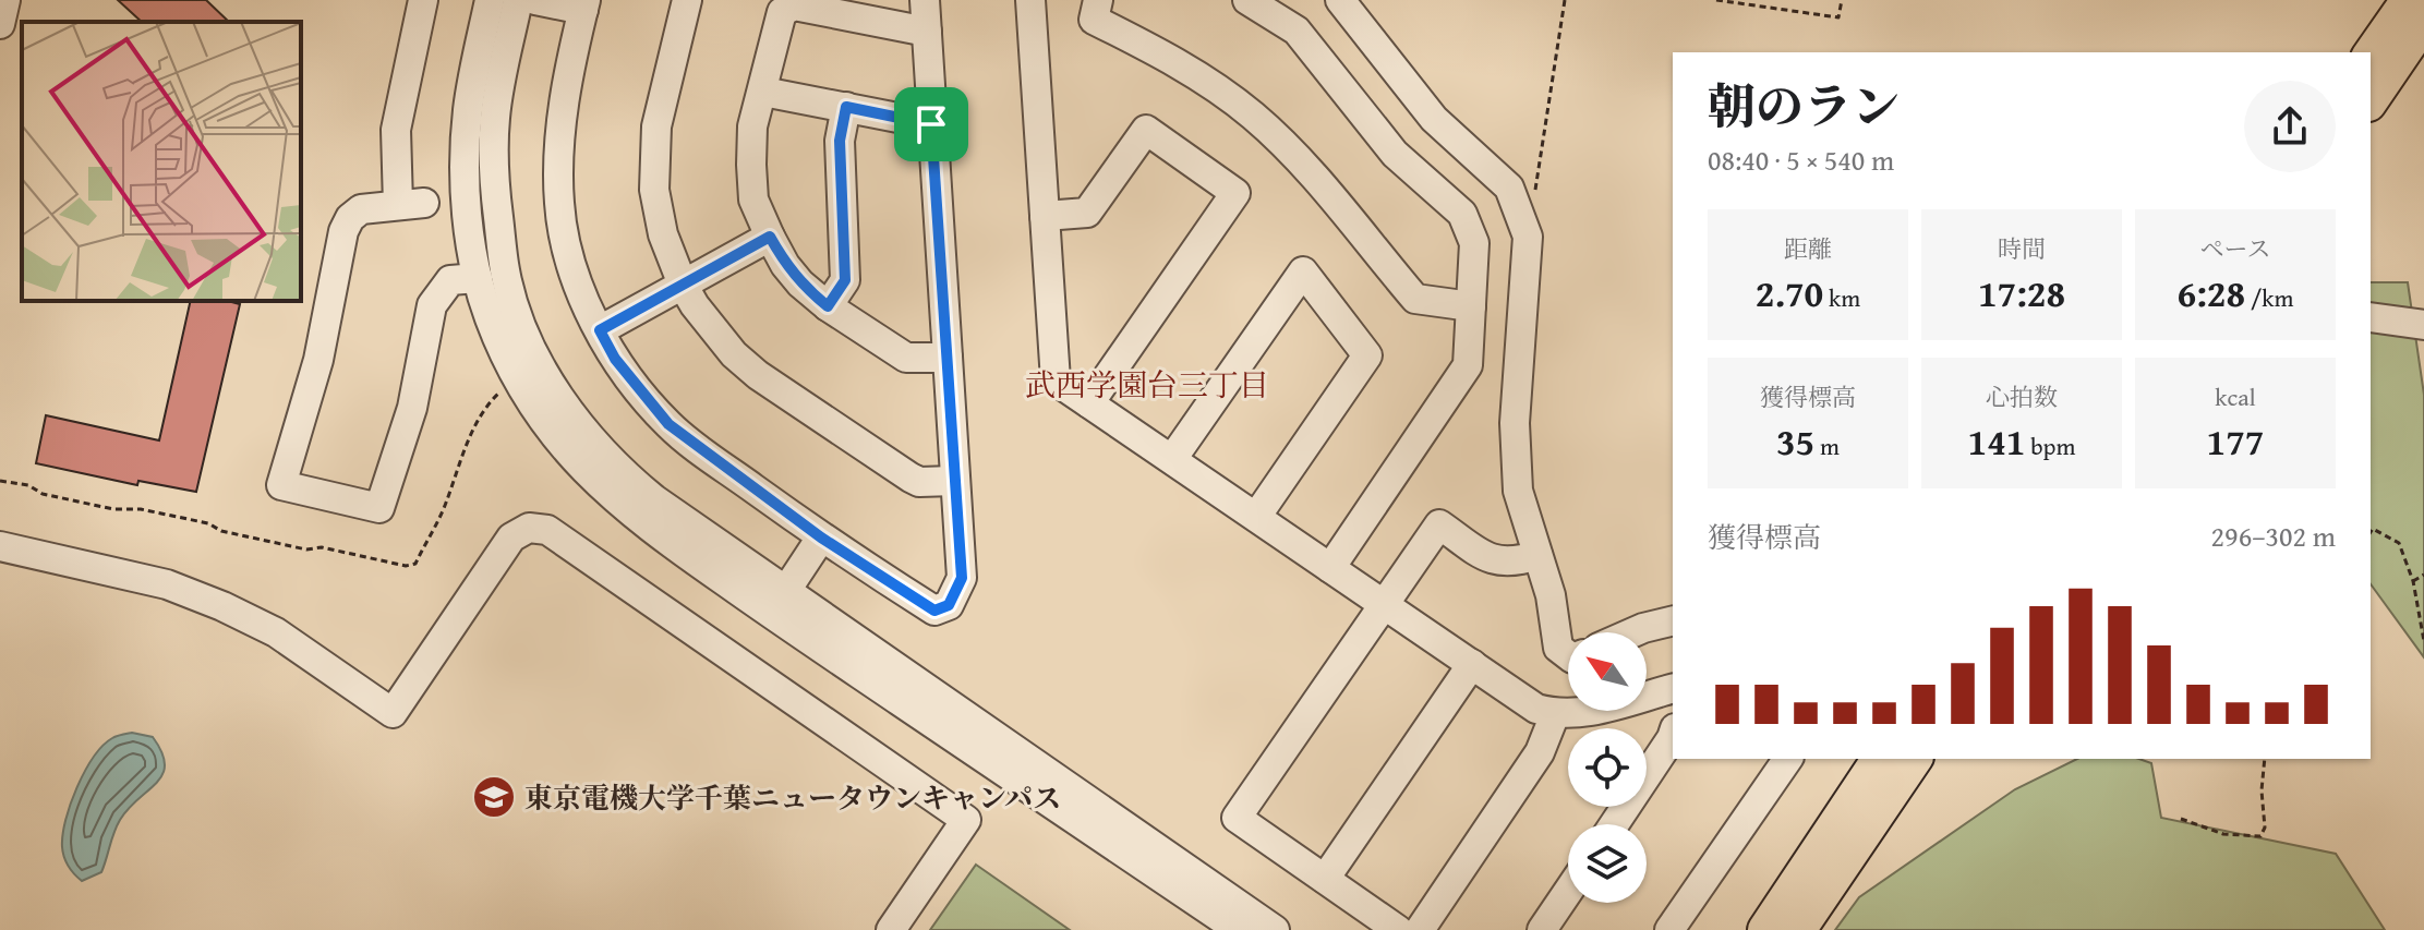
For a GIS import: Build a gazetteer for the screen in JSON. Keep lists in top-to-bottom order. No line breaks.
{"districts":["武西学園台三丁目"],"places":{"school or university":["東京電機大学千葉ニュータウンキャンパス"]},"north":"top left","page":{"heading":["朝のラン","08:40 · 5 × 540 m"],"stats":[["距離","2.70 km"],["時間","17:28"],["ペース","6:28 /km"],["獲得標高","35 m"],["心拍数","141 bpm"],["kcal","177"]],"chart":["獲得標高","296–302 m"]}}
